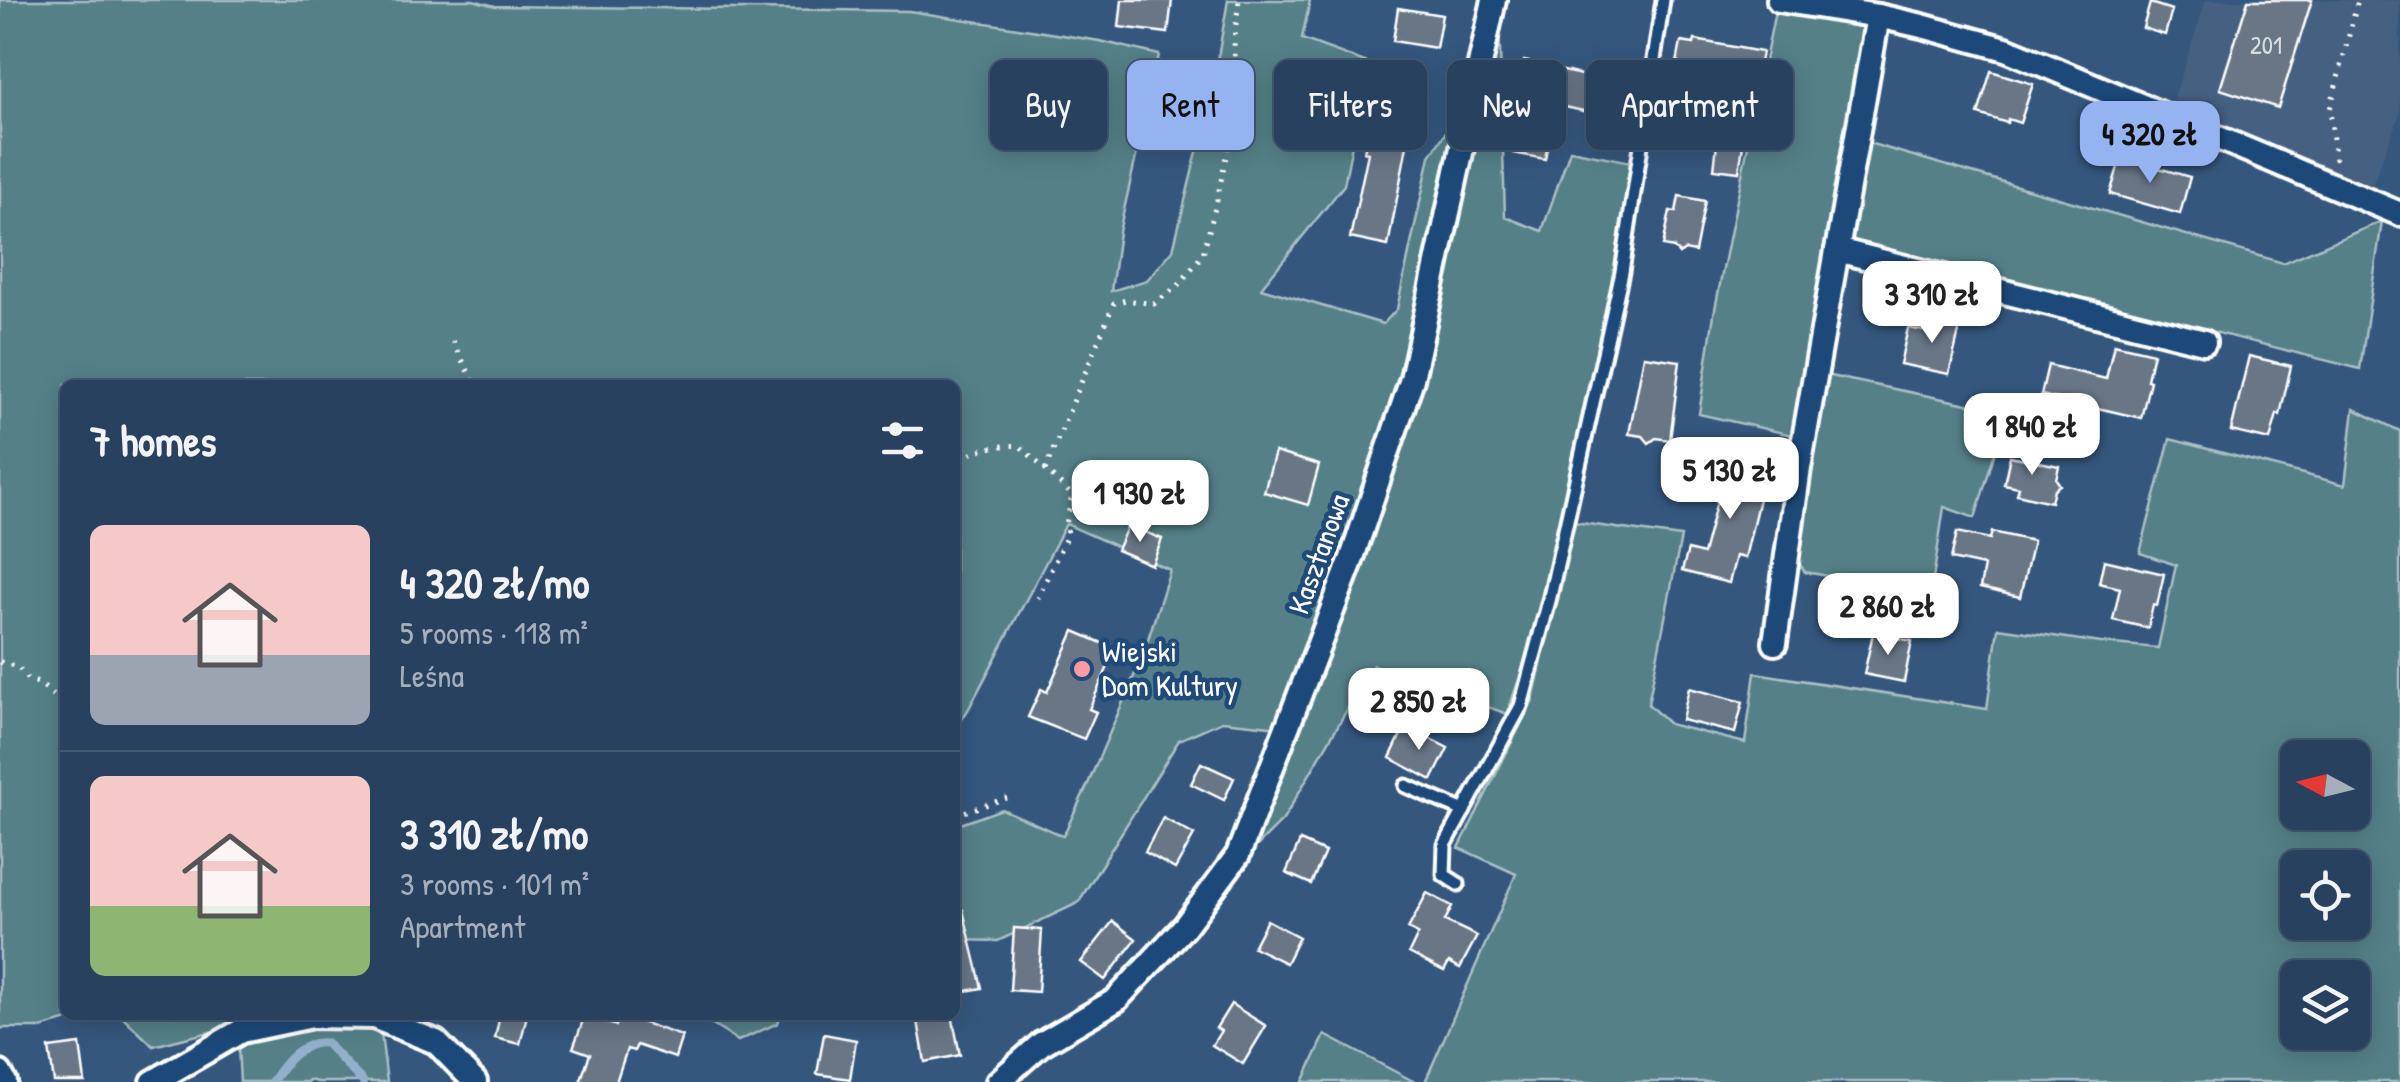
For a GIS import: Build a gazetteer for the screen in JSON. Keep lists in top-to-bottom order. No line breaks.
{"streets":{"street":["Kasztanowa"]},"places":["Wiejski Dom Kultury"],"house_numbers":["201"],"north":"left","page":{"chip":["Buy","Rent","Filters","New","Apartment"],"price":["4 320 zł","3 310 zł","1 840 zł","5 130 zł","1 930 zł","2 860 zł","2 850 zł"],"heading":"7 homes","list":[{"name":"4 320 zł/mo","note":"5 rooms · 118 m² · Leśna"},{"name":"3 310 zł/mo","note":"3 rooms · 101 m² · Apartment"}]}}
